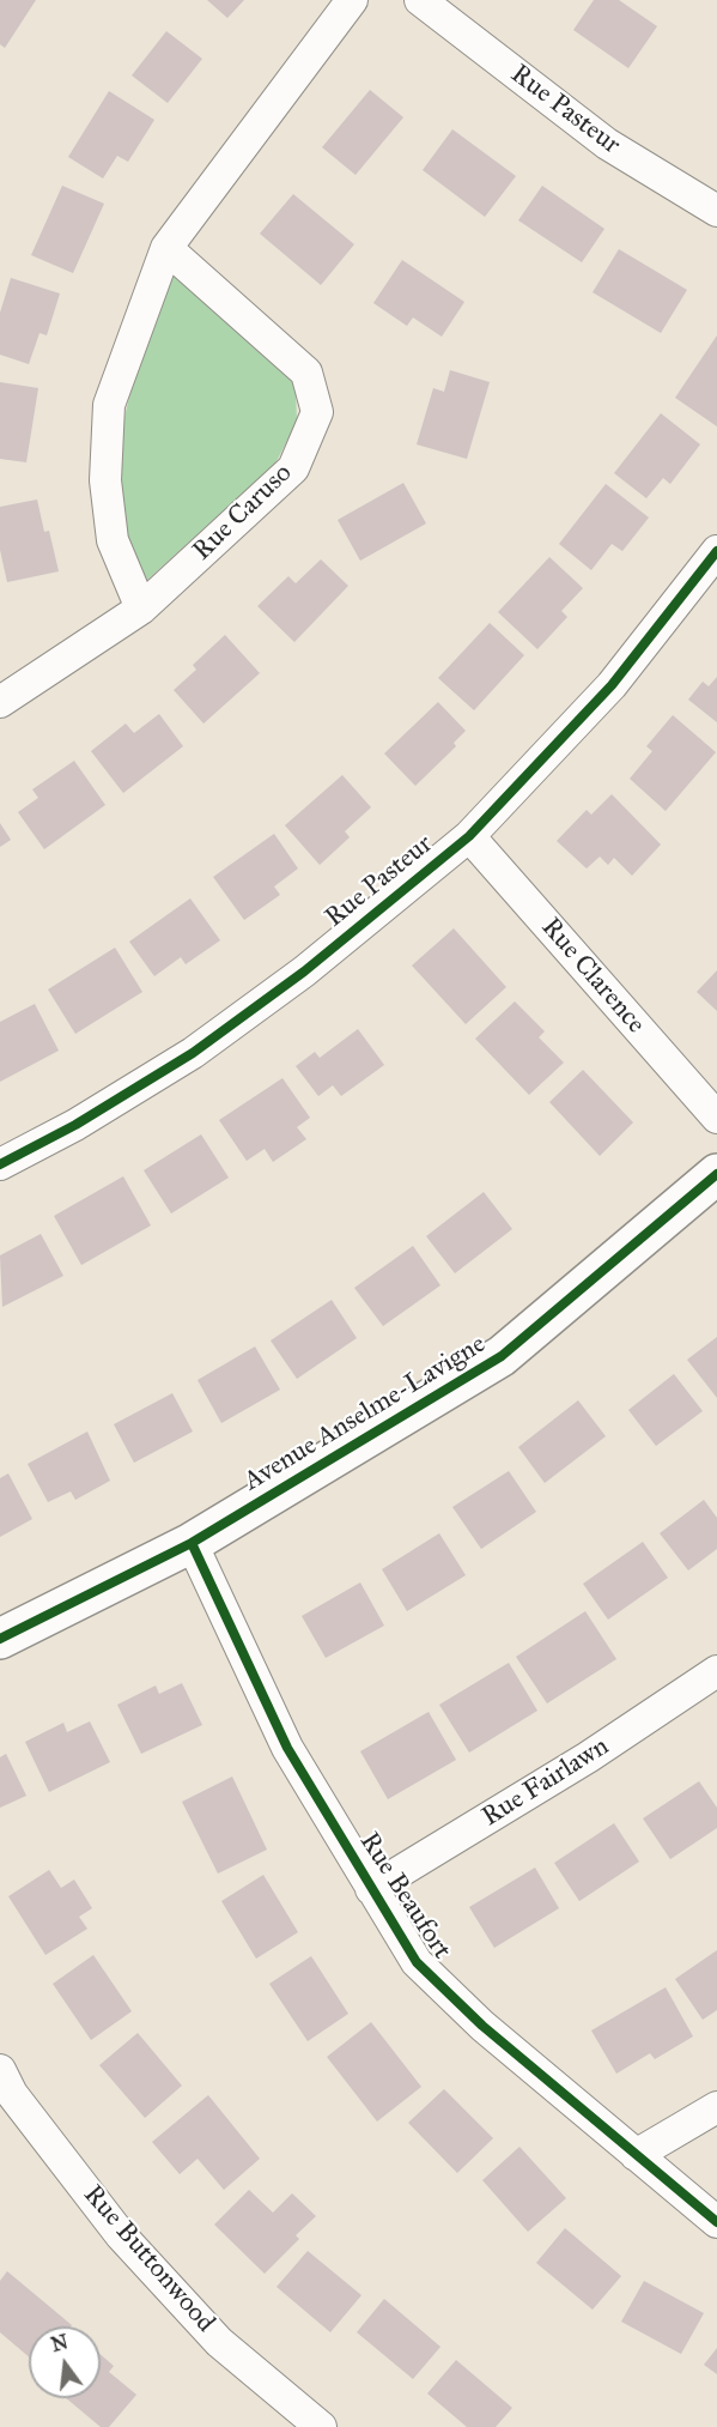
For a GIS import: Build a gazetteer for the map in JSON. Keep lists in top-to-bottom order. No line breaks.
{"streets":{"street":["Rue Pasteur","Rue Caruso","Rue Clarence","Avenue Anselme-Lavigne","Rue Fairlawn","Rue Beaufort","Rue Buttonwood"]},"crossings":[["Rue Pasteur","Rue Clarence"],["Avenue Anselme-Lavigne","Rue Beaufort"],["Rue Fairlawn","Rue Beaufort"]],"north":"top"}
